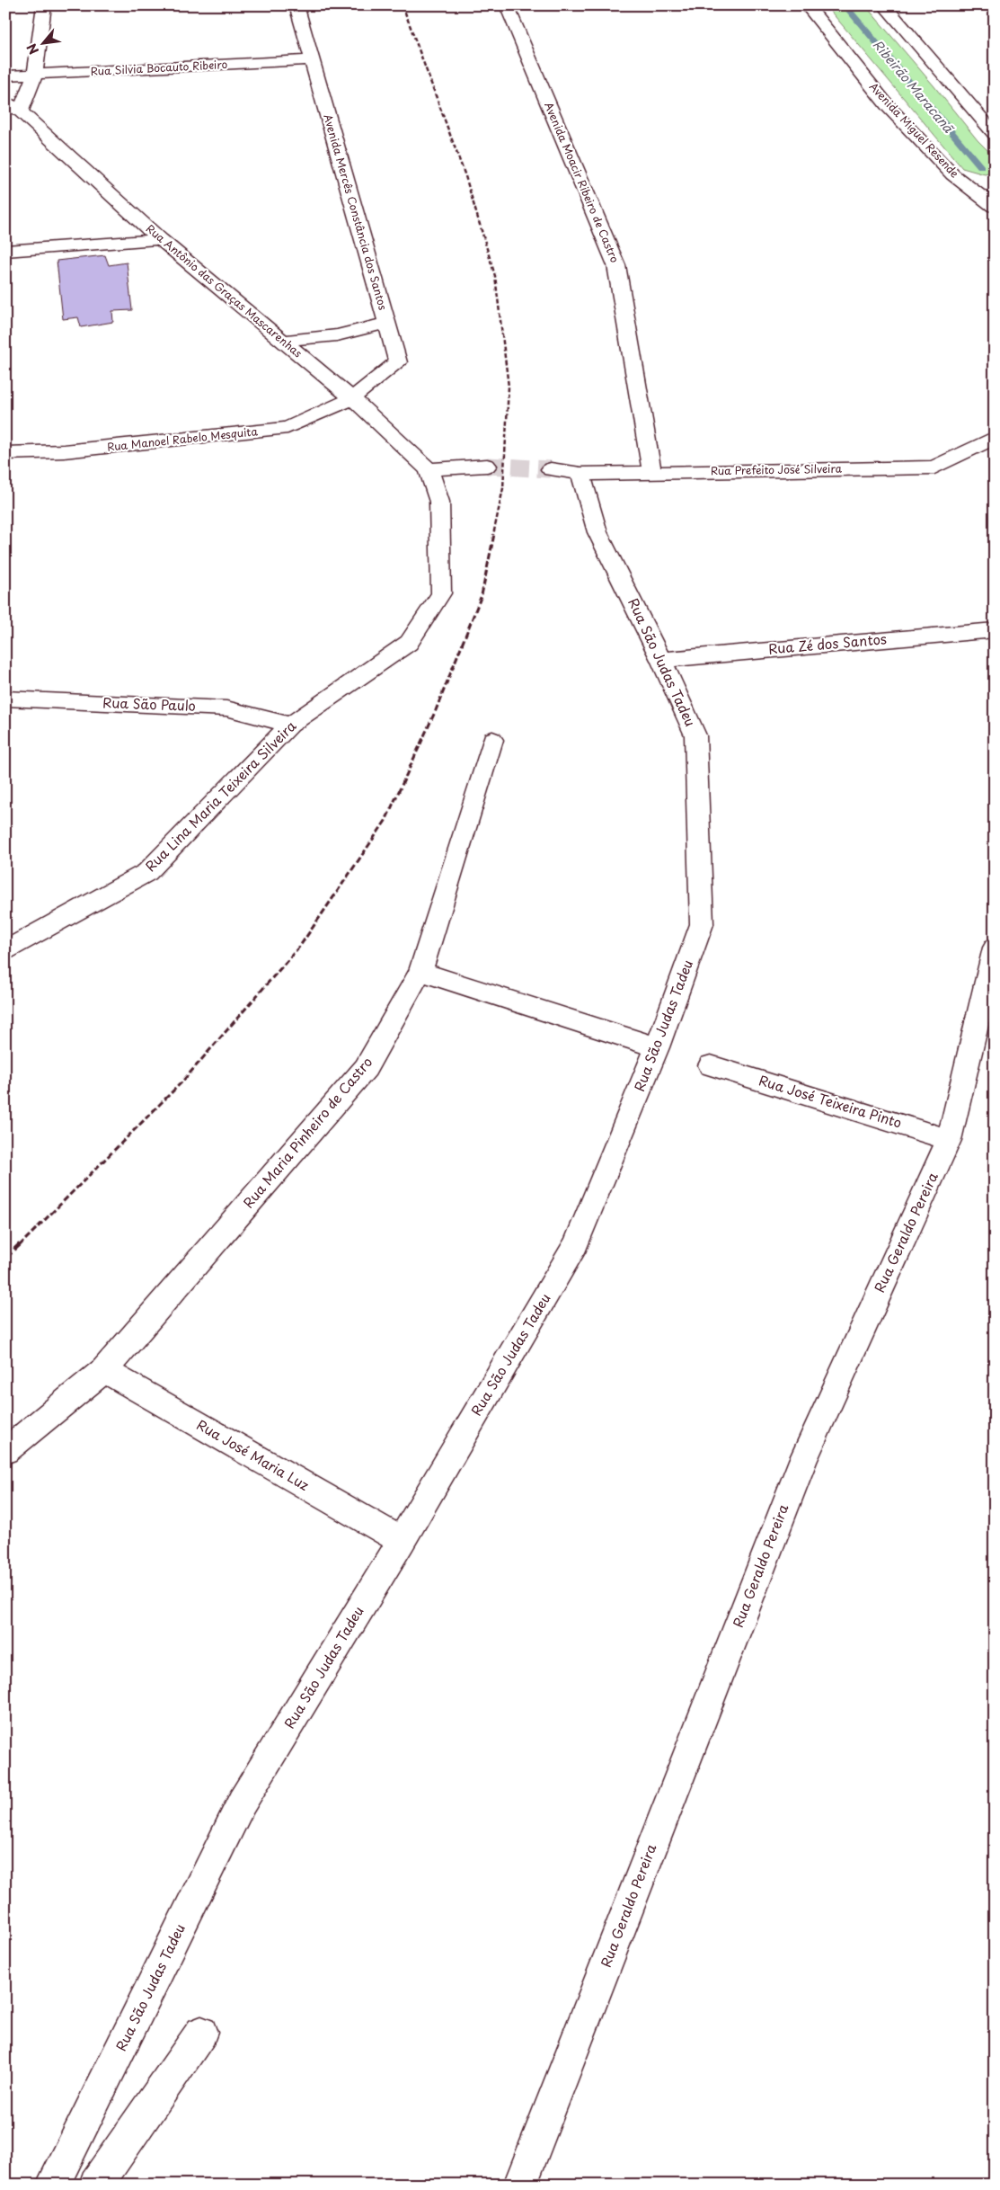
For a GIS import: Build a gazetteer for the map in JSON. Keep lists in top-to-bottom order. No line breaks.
{"streets":{"street":["Rua Silvia Bocauto Ribeiro","Avenida Miguel Resende","Avenida Moacir Ribeiro de Castro","Avenida Mercês Constância dos Santos","Rua Antônio das Graças Mascarenhas","Rua Manoel Rabelo Mesquita","Rua Prefeito José Silveira","Rua Zé dos Santos","Rua São Judas Tadeu","Rua São Paulo","Rua Lina Maria Teixeira Silveira","Rua José Teixeira Pinto","Rua Maria Pinheiro de Castro","Rua Geraldo Pereira","Rua José Maria Luz"]},"crossings":[["Rua Silvia Bocauto Ribeiro","Avenida Mercês Constância dos Santos"],["Avenida Moacir Ribeiro de Castro","Rua Prefeito José Silveira"],["Avenida Mercês Constância dos Santos","Rua Antônio das Graças Mascarenhas"],["Avenida Mercês Constância dos Santos","Rua Manoel Rabelo Mesquita"],["Rua Antônio das Graças Mascarenhas","Rua Manoel Rabelo Mesquita"],["Rua Antônio das Graças Mascarenhas","Rua Lina Maria Teixeira Silveira"],["Rua Prefeito José Silveira","Rua São Judas Tadeu"],["Rua Zé dos Santos","Rua São Judas Tadeu"],["Rua São Judas Tadeu","Rua José Maria Luz"],["Rua São Paulo","Rua Lina Maria Teixeira Silveira"],["Rua José Teixeira Pinto","Rua Geraldo Pereira"],["Rua Maria Pinheiro de Castro","Rua José Maria Luz"]],"water":["Ribeirão Maracanã"],"north":"bottom left"}
